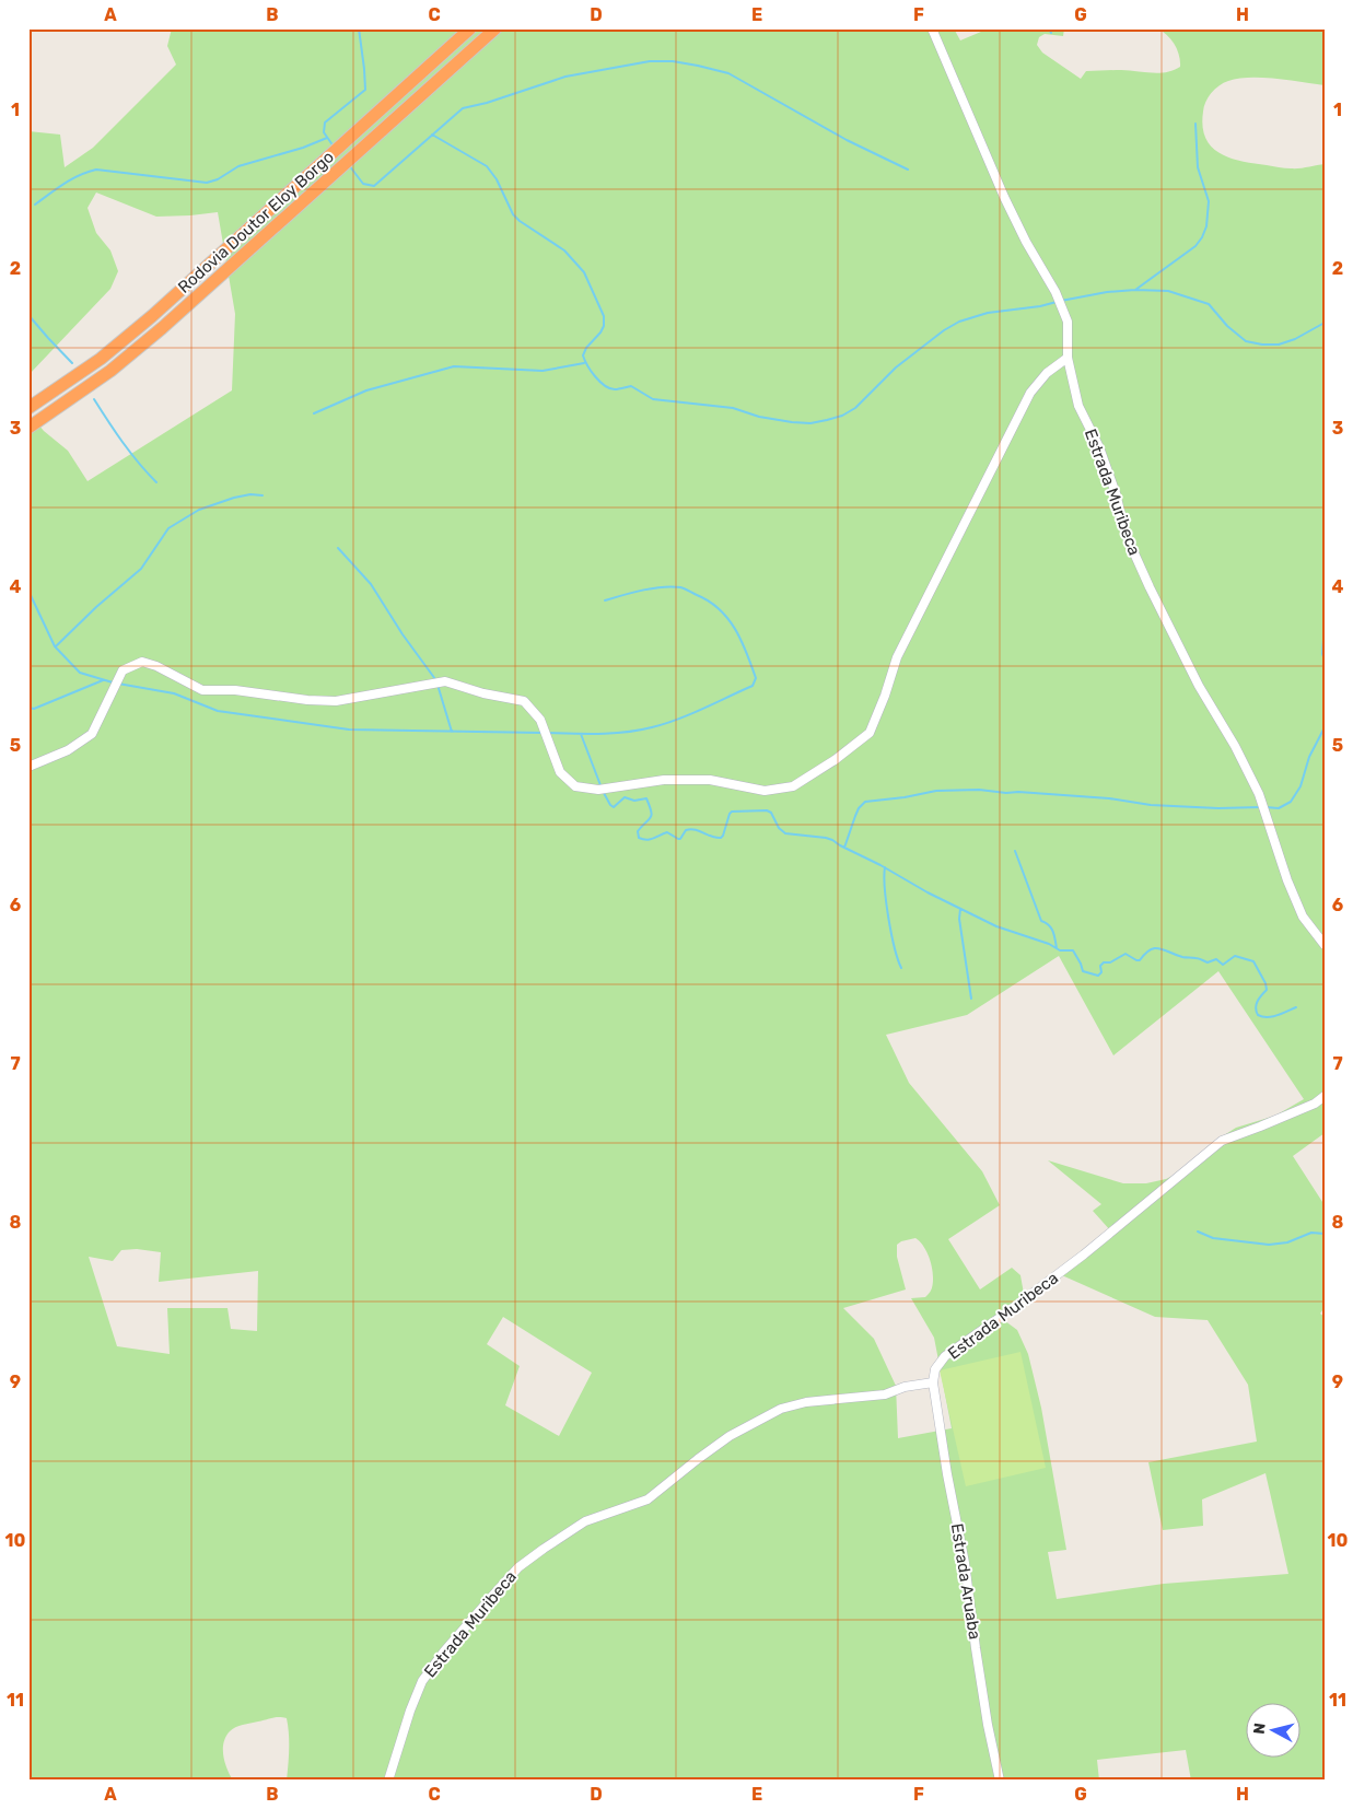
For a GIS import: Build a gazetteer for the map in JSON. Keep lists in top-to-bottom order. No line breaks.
{"streets":{"highway":["Rodovia Doutor Eloy Borgo"],"street":["Estrada Muribeca","Estrada Aruaba"]},"crossings":[["Estrada Muribeca","Estrada Aruaba"]],"north":"left","grid":{"columns":["A","B","C","D","E","F","G","H"],"rows":["1","2","3","4","5","6","7","8","9","10","11"]}}
